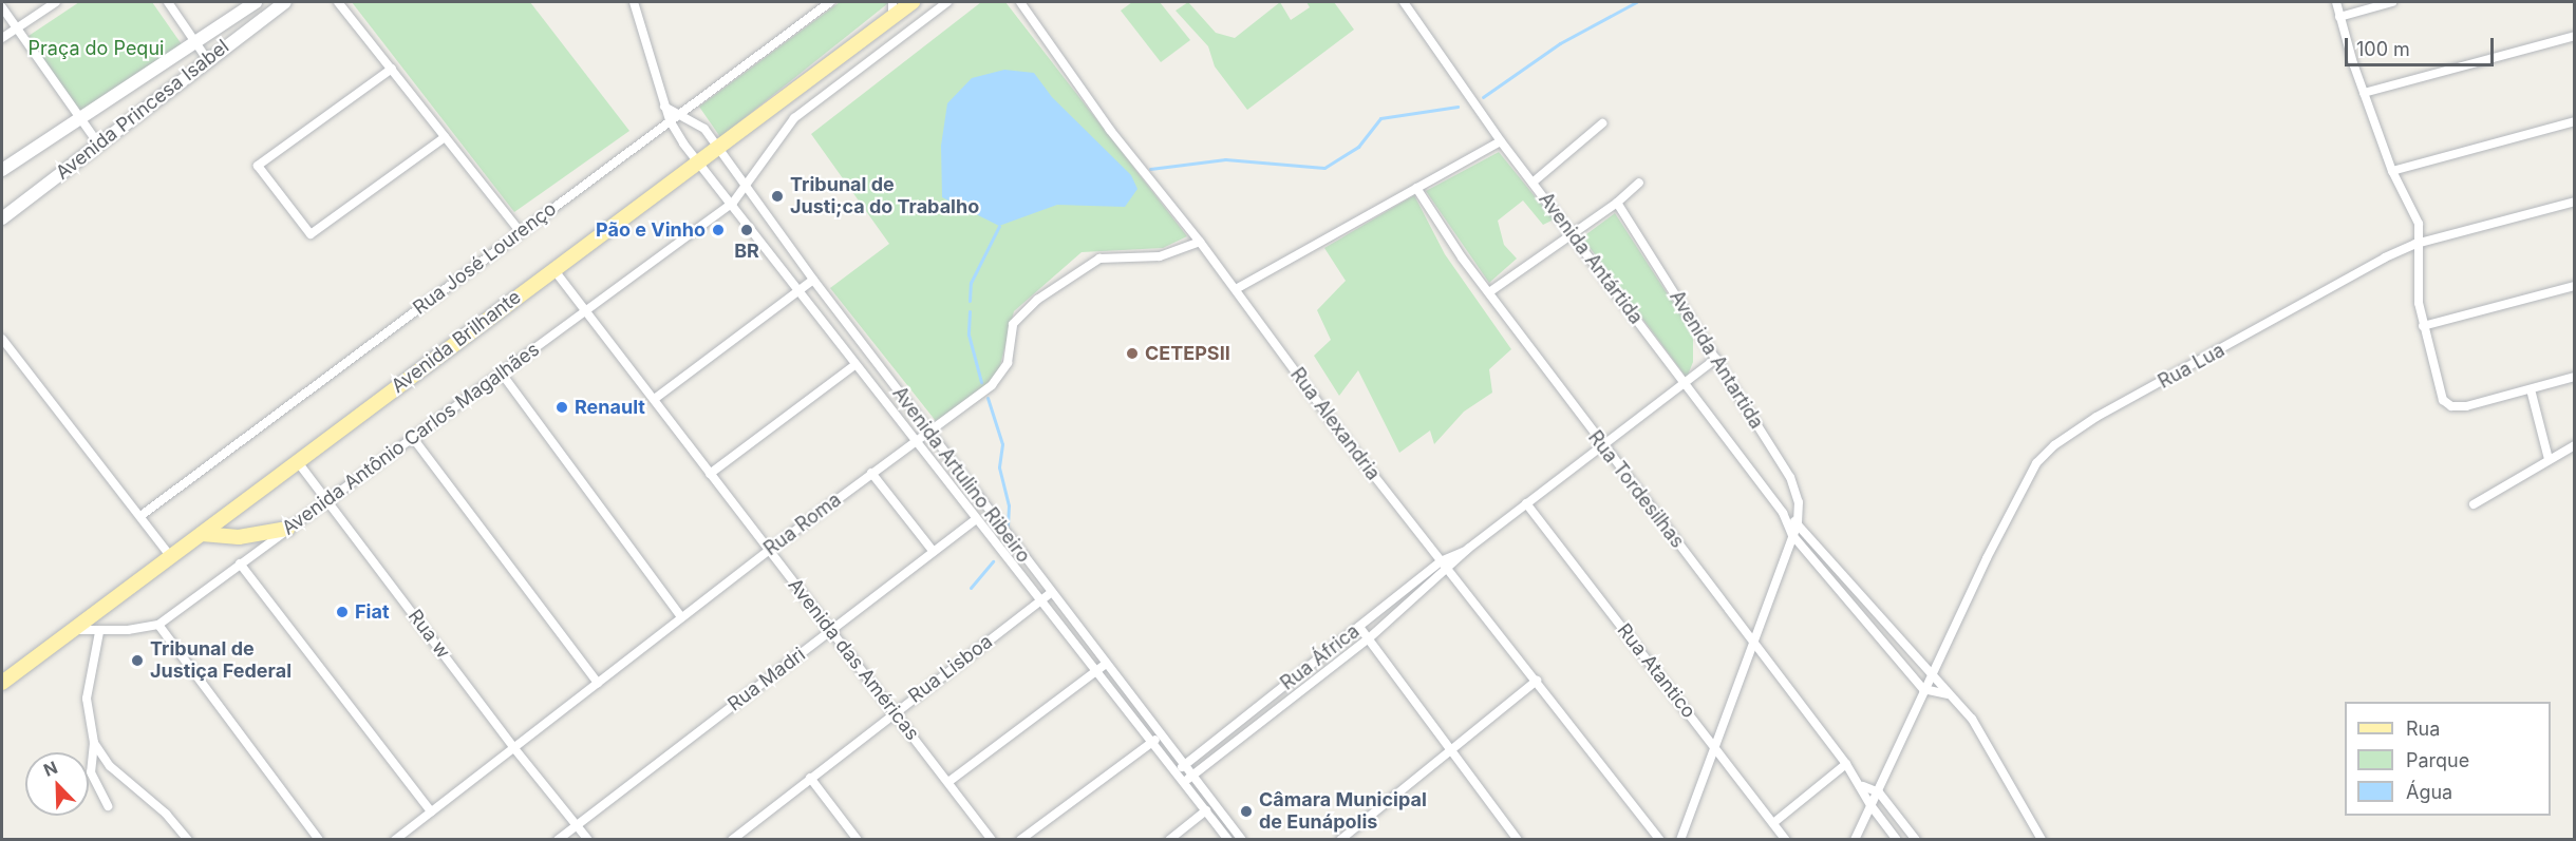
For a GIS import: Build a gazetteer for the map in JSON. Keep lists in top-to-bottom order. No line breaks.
{"streets":{"main road":["Avenida Princesa Isabel","Avenida Brilhante"],"street":["Rua José Lourenço","Avenida Antártida","Avenida Antartida","Rua Lua","Rua Alexandria","Avenida Antônio Carlos Magalhães","Avenida Artulino Ribeiro","Rua Tordesilhas","Rua Roma","Rua w","Rua África","Avenida das Américas","Rua Lisboa","Rua Atantico","Rua Madri"]},"crossings":[["Rua José Lourenço","Avenida Artulino Ribeiro"],["Avenida Antártida","Avenida Antartida"],["Avenida Antártida","Rua Lua"],["Avenida Antártida","Rua África"],["Avenida Brilhante","Avenida Antônio Carlos Magalhães"],["Avenida Brilhante","Avenida Artulino Ribeiro"],["Avenida Brilhante","Rua w"],["Avenida Brilhante","Avenida das Américas"],["Avenida Antartida","Rua África"],["Rua Lua","Rua Tordesilhas"],["Rua Alexandria","Rua Roma"],["Rua Alexandria","Rua África"],["Avenida Antônio Carlos Magalhães","Avenida Artulino Ribeiro"],["Avenida Antônio Carlos Magalhães","Rua w"],["Avenida Antônio Carlos Magalhães","Avenida das Américas"],["Avenida Artulino Ribeiro","Rua Roma"],["Avenida Artulino Ribeiro","Rua África"],["Avenida Artulino Ribeiro","Rua Lisboa"],["Avenida Artulino Ribeiro","Rua Madri"],["Rua Tordesilhas","Rua África"],["Rua Roma","Rua w"],["Rua Roma","Avenida das Américas"],["Rua w","Rua Madri"],["Rua África","Rua Atantico"],["Avenida das Américas","Rua Lisboa"],["Avenida das Américas","Rua Madri"]],"parks":["Praça do Pequi"],"places":["Tribunal de Justi;ca do Trabalho","Pão e Vinho","BR","CETEPSII","Renault","Fiat","Tribunal de Justiça Federal","Câmara Municipal de Eunápolis"],"legend":["Rua","Parque","Água"],"scale_bar":"100 m","north":"top left"}
